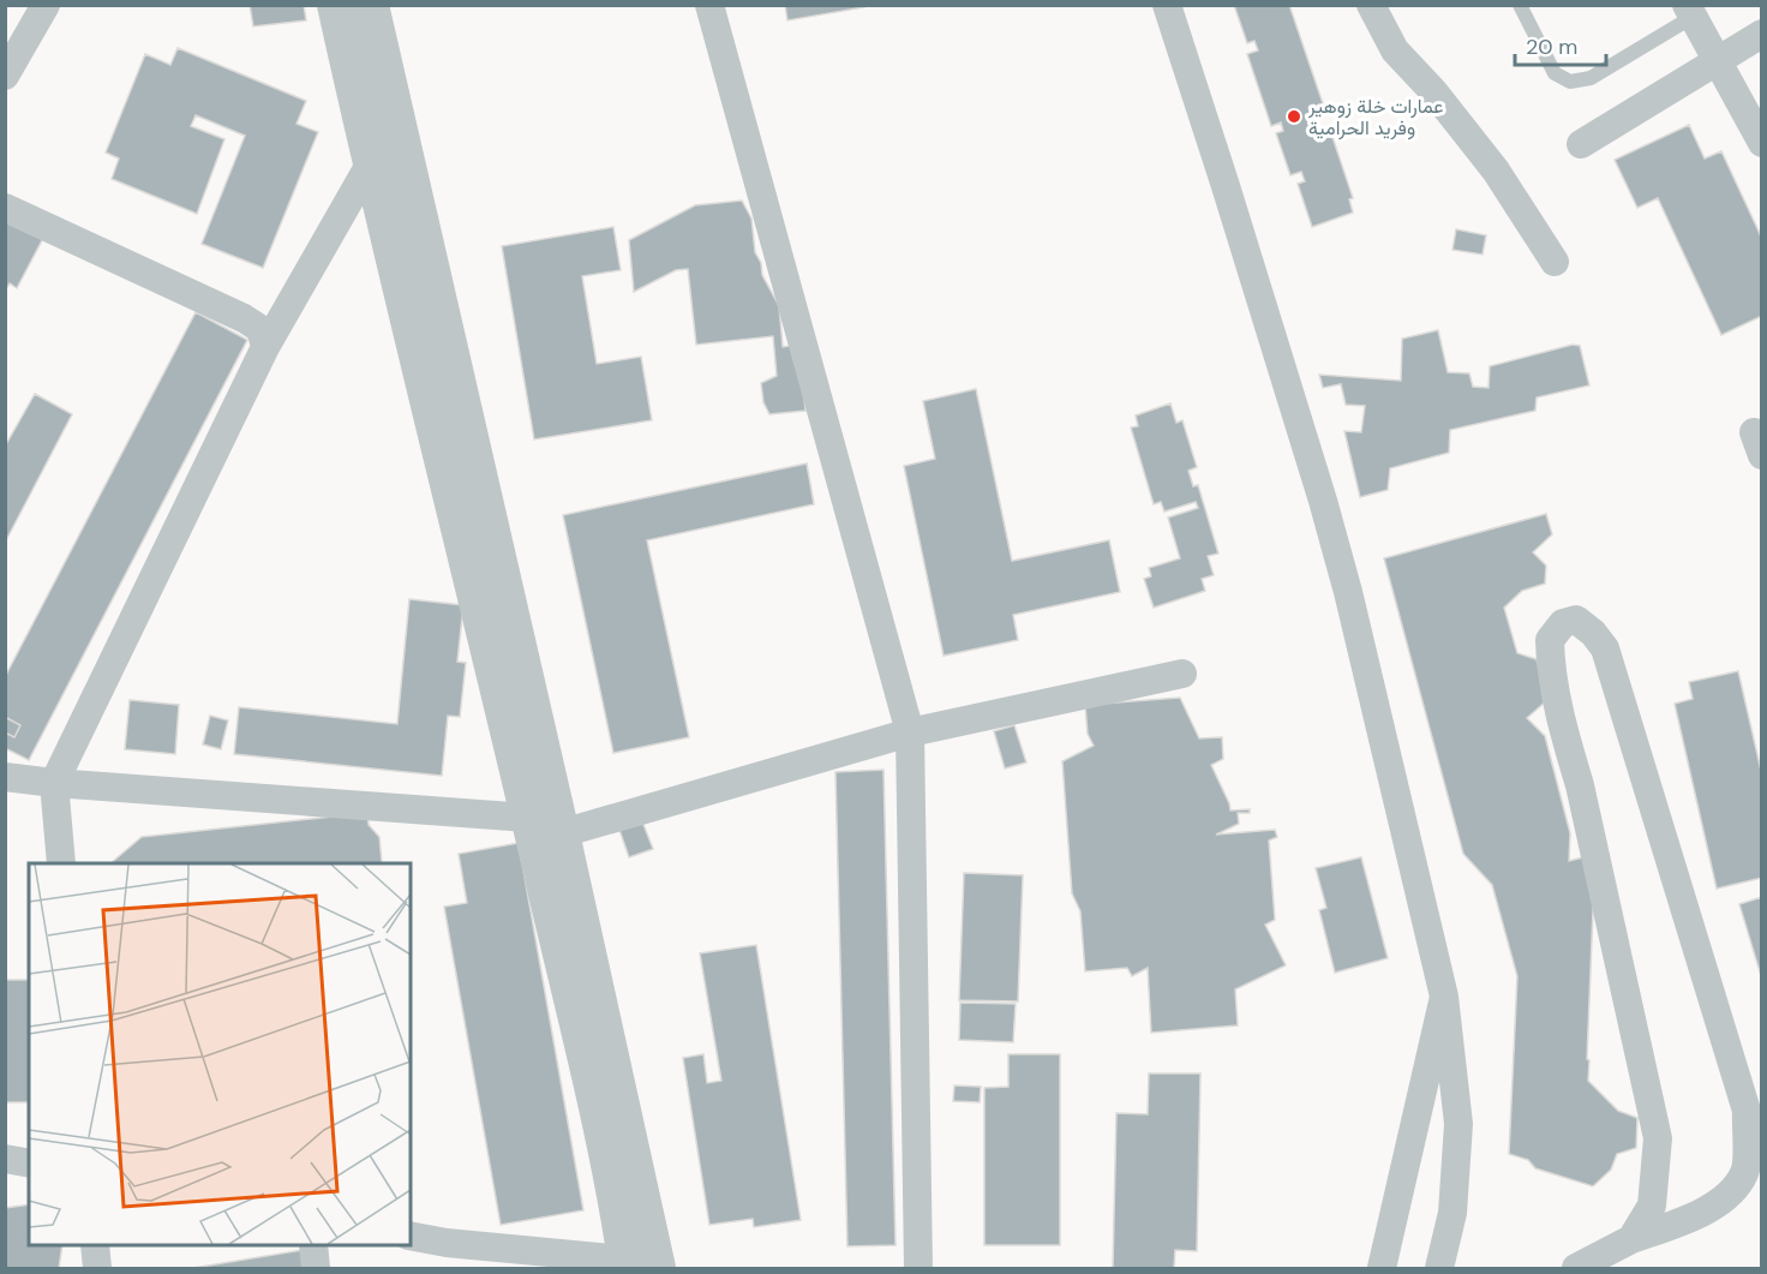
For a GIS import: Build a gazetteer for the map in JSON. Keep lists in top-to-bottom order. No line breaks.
{"places":["عمارات خلة زوهير وفريد الحرامية"],"scale_bar":"20 m"}
